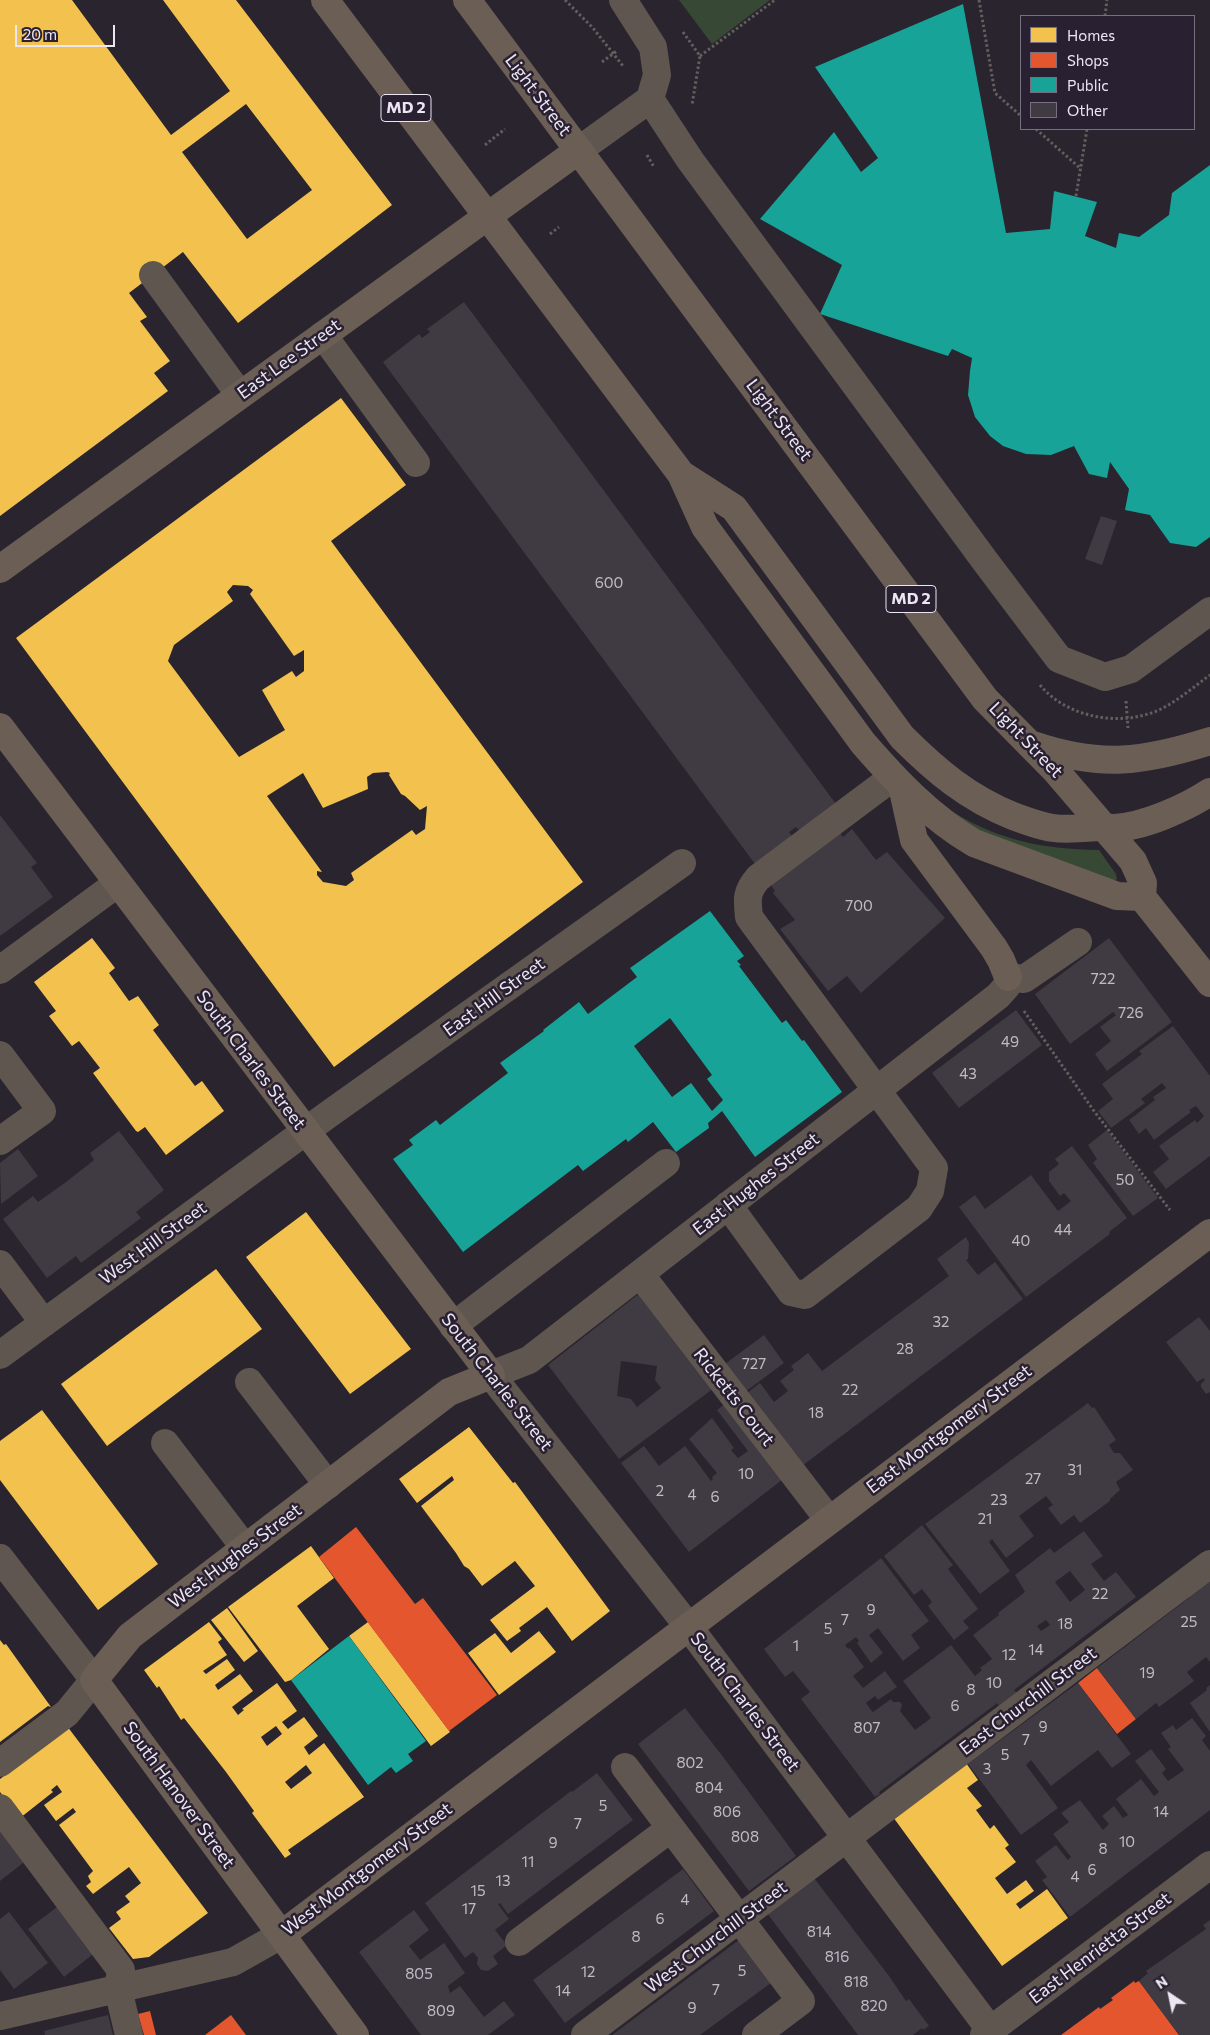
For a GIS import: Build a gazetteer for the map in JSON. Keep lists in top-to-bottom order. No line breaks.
{"streets":{"main road":["Light Street","MD 2","East Lee Street","South Charles Street","East Montgomery Street","West Hughes Street","South Hanover Street","West Montgomery Street"],"street":["East Hill Street","East Hughes Street","West Hill Street","Ricketts Court","East Churchill Street","West Churchill Street","East Henrietta Street"]},"crossings":[["Light Street","East Lee Street"],["MD 2","East Lee Street"],["East Hill Street","South Charles Street"],["East Hill Street","West Hill Street"],["South Charles Street","East Hughes Street"],["South Charles Street","West Hill Street"],["South Charles Street","East Montgomery Street"],["South Charles Street","West Hughes Street"],["South Charles Street","East Churchill Street"],["South Charles Street","West Montgomery Street"],["South Charles Street","West Churchill Street"],["South Charles Street","East Henrietta Street"],["East Hughes Street","Ricketts Court"],["East Hughes Street","West Hughes Street"],["Ricketts Court","East Montgomery Street"],["East Montgomery Street","West Montgomery Street"],["West Hughes Street","South Hanover Street"],["East Churchill Street","West Churchill Street"],["South Hanover Street","West Montgomery Street"]],"house_numbers":["600","700","722","726","49","43","50","44","40","32","28","727","22","18","31","10","27","2","4","6","23","21","22","9","7","25","18","5","1","14","12","19","10","8","6","9","807","7","5","802","3","804","5","806","14","7","808","10","9","8","11","6","4","13","15","4","17","6","814","8","816","5","12","805","818","7","14","820","9","809"],"legend":["Homes","Shops","Public","Other"],"scale_bar":"20 m","north":"top left"}
